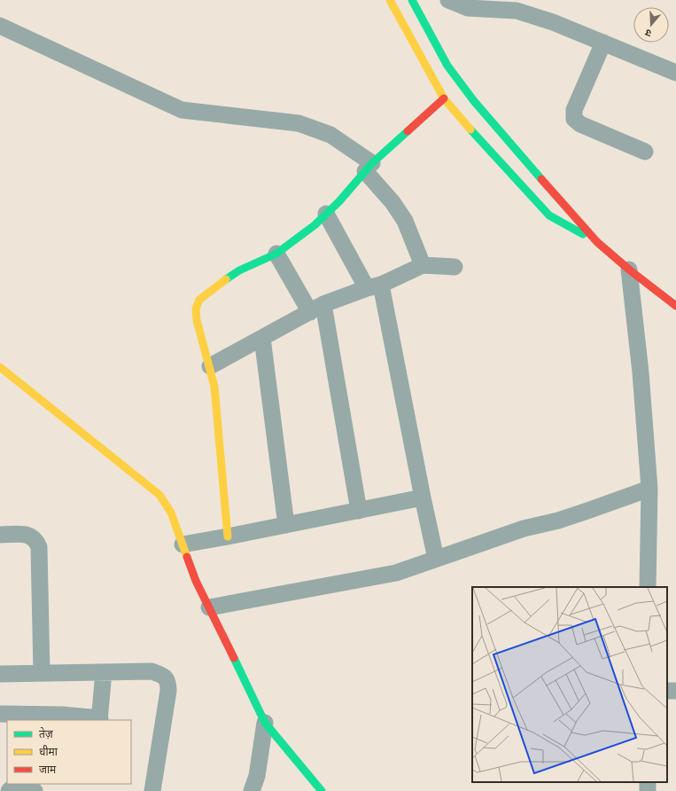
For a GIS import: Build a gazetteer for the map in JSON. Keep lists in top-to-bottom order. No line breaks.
{"legend":["तेज़","धीमा","जाम"],"north":"bottom"}
